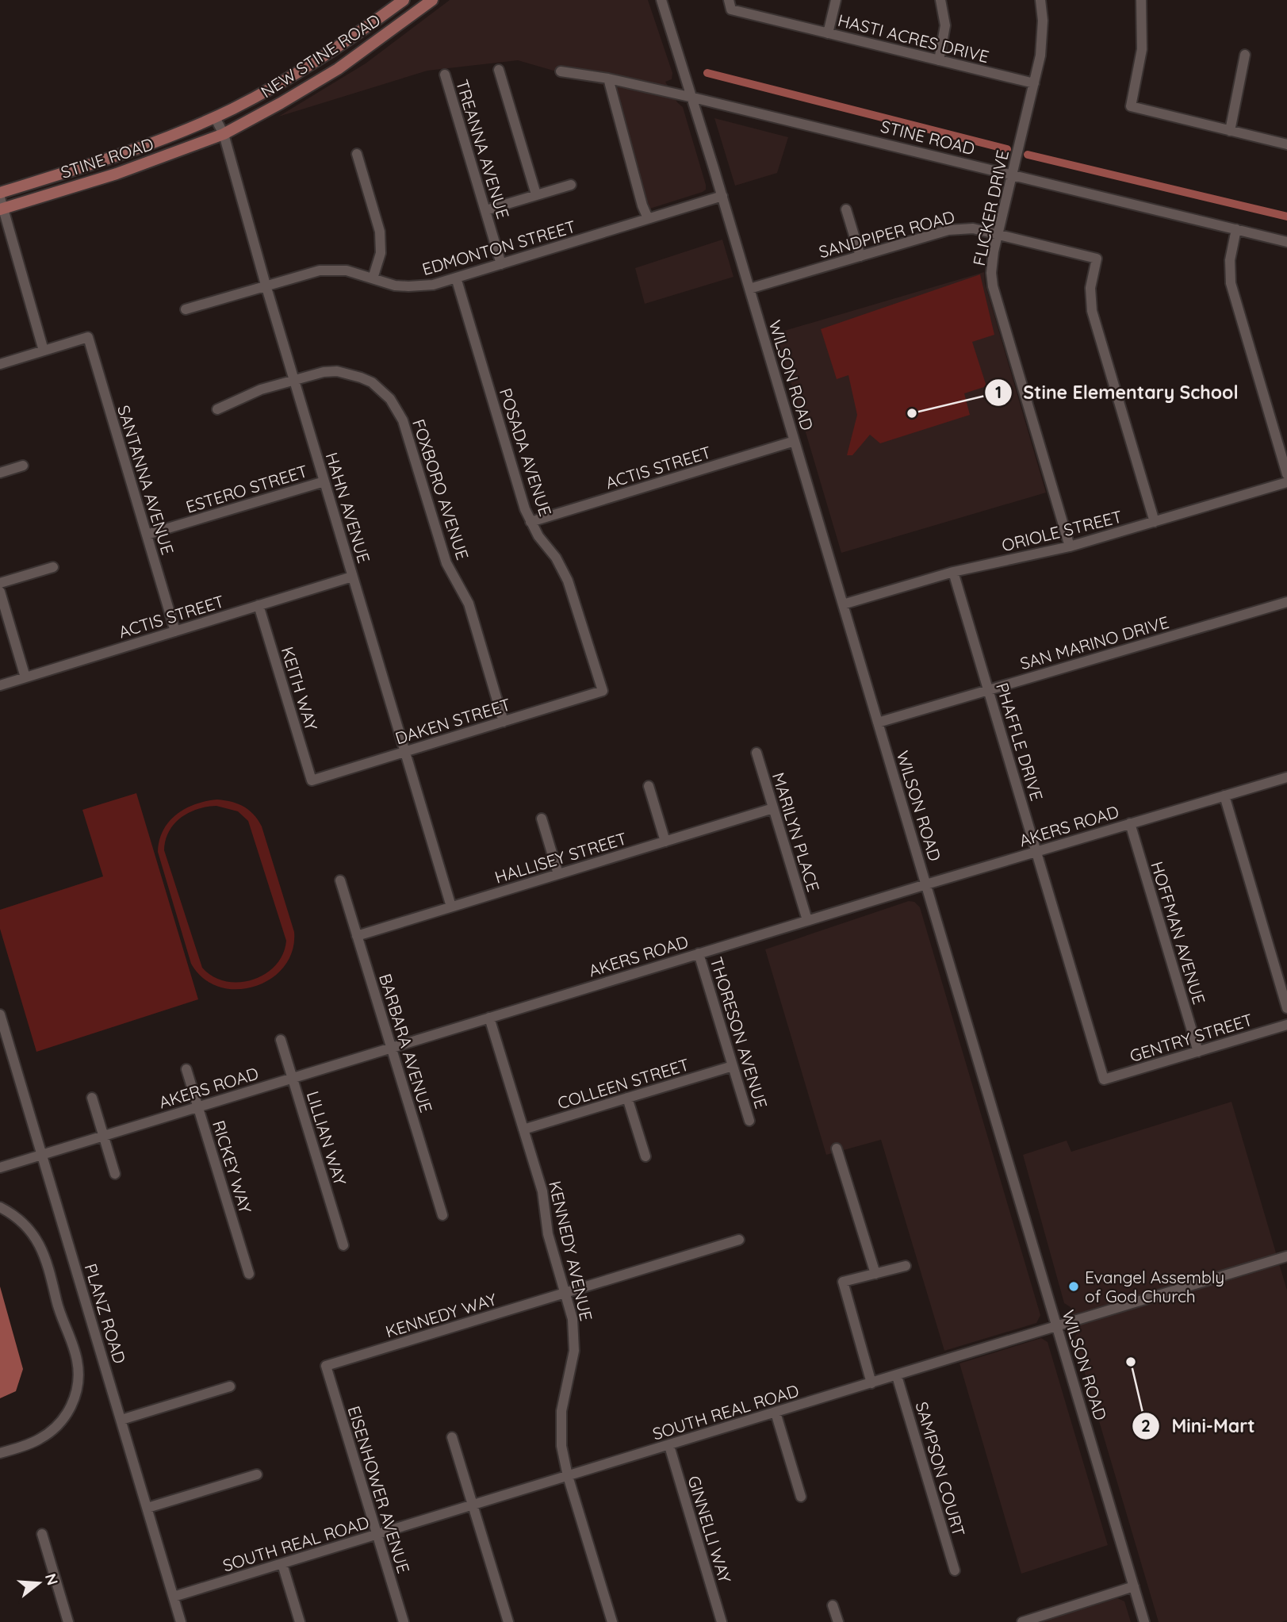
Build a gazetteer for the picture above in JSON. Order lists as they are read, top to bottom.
{
  "streets": {
    "main road": ["NEW STINE ROAD", "STINE ROAD"],
    "street": [
      "HASTI ACRES DRIVE",
      "TREANNA AVENUE",
      "FLICKER DRIVE",
      "SANDPIPER ROAD",
      "EDMONTON STREET",
      "WILSON ROAD",
      "POSADA AVENUE",
      "ACTIS STREET",
      "SANTANNA AVENUE",
      "ESTERO STREET",
      "FOXBORO AVENUE",
      "HAHN AVENUE",
      "ORIOLE STREET",
      "SAN MARINO DRIVE",
      "KEITH WAY",
      "DAKEN STREET",
      "PHAFFLE DRIVE",
      "AKERS ROAD",
      "MARILYN PLACE",
      "HALLISEY STREET",
      "HOFFMAN AVENUE",
      "THORESON AVENUE",
      "GENTRY STREET",
      "BARBARA AVENUE",
      "COLLEEN STREET",
      "LILLIAN WAY",
      "RICKEY WAY",
      "KENNEDY AVENUE",
      "PLANZ ROAD",
      "KENNEDY WAY",
      "SOUTH REAL ROAD",
      "SAMPSON COURT",
      "EISENHOWER AVENUE",
      "GINNELLI WAY"
    ]
  },
  "crossings": [
    ["HASTI ACRES DRIVE", "FLICKER DRIVE"],
    ["NEW STINE ROAD", "STINE ROAD"],
    ["NEW STINE ROAD", "HAHN AVENUE"],
    ["STINE ROAD", "FLICKER DRIVE"],
    ["STINE ROAD", "WILSON ROAD"],
    ["STINE ROAD", "HAHN AVENUE"],
    ["TREANNA AVENUE", "EDMONTON STREET"],
    ["FLICKER DRIVE", "SANDPIPER ROAD"],
    ["FLICKER DRIVE", "ORIOLE STREET"],
    ["SANDPIPER ROAD", "WILSON ROAD"],
    ["SANDPIPER ROAD", "ORIOLE STREET"],
    ["EDMONTON STREET", "WILSON ROAD"],
    ["EDMONTON STREET", "POSADA AVENUE"],
    ["EDMONTON STREET", "HAHN AVENUE"],
    ["WILSON ROAD", "ACTIS STREET"],
    ["WILSON ROAD", "ORIOLE STREET"],
    ["WILSON ROAD", "SAN MARINO DRIVE"],
    ["WILSON ROAD", "AKERS ROAD"],
    ["WILSON ROAD", "SOUTH REAL ROAD"],
    ["POSADA AVENUE", "ACTIS STREET"],
    ["POSADA AVENUE", "DAKEN STREET"],
    ["ACTIS STREET", "SANTANNA AVENUE"],
    ["ACTIS STREET", "HAHN AVENUE"],
    ["ACTIS STREET", "KEITH WAY"],
    ["SANTANNA AVENUE", "ESTERO STREET"],
    ["ESTERO STREET", "HAHN AVENUE"],
    ["FOXBORO AVENUE", "HAHN AVENUE"],
    ["FOXBORO AVENUE", "DAKEN STREET"],
    ["HAHN AVENUE", "DAKEN STREET"],
    ["HAHN AVENUE", "HALLISEY STREET"],
    ["ORIOLE STREET", "PHAFFLE DRIVE"],
    ["SAN MARINO DRIVE", "PHAFFLE DRIVE"],
    ["KEITH WAY", "DAKEN STREET"],
    ["PHAFFLE DRIVE", "AKERS ROAD"],
    ["PHAFFLE DRIVE", "GENTRY STREET"],
    ["AKERS ROAD", "MARILYN PLACE"],
    ["AKERS ROAD", "HOFFMAN AVENUE"],
    ["AKERS ROAD", "THORESON AVENUE"],
    ["AKERS ROAD", "BARBARA AVENUE"],
    ["AKERS ROAD", "LILLIAN WAY"],
    ["AKERS ROAD", "RICKEY WAY"],
    ["AKERS ROAD", "KENNEDY AVENUE"],
    ["AKERS ROAD", "PLANZ ROAD"],
    ["MARILYN PLACE", "HALLISEY STREET"],
    ["HALLISEY STREET", "BARBARA AVENUE"],
    ["HOFFMAN AVENUE", "GENTRY STREET"],
    ["THORESON AVENUE", "COLLEEN STREET"],
    ["COLLEEN STREET", "KENNEDY AVENUE"],
    ["KENNEDY AVENUE", "KENNEDY WAY"],
    ["KENNEDY AVENUE", "SOUTH REAL ROAD"],
    ["PLANZ ROAD", "SOUTH REAL ROAD"],
    ["KENNEDY WAY", "EISENHOWER AVENUE"],
    ["SOUTH REAL ROAD", "SAMPSON COURT"],
    ["SOUTH REAL ROAD", "EISENHOWER AVENUE"],
    ["SOUTH REAL ROAD", "GINNELLI WAY"]
  ],
  "places": ["Stine Elementary School", "Evangel Assembly of God Church", "Mini-Mart"],
  "north": "right"
}
